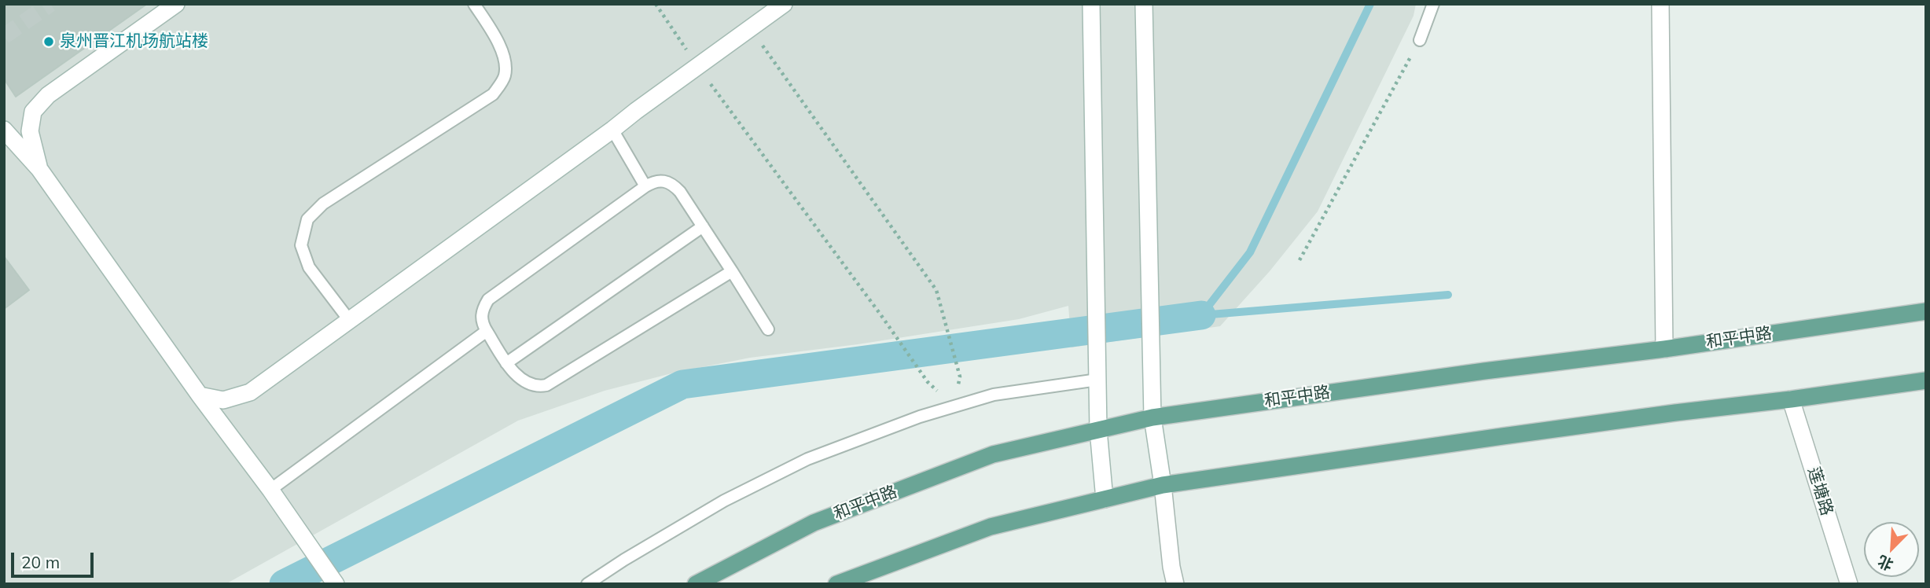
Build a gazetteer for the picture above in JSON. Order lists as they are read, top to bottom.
{
  "streets": {
    "main road": ["和平中路", "莲塘路"]
  },
  "places": ["泉州晋江机场航站楼"],
  "scale_bar": "20 m",
  "north": "bottom left"
}
